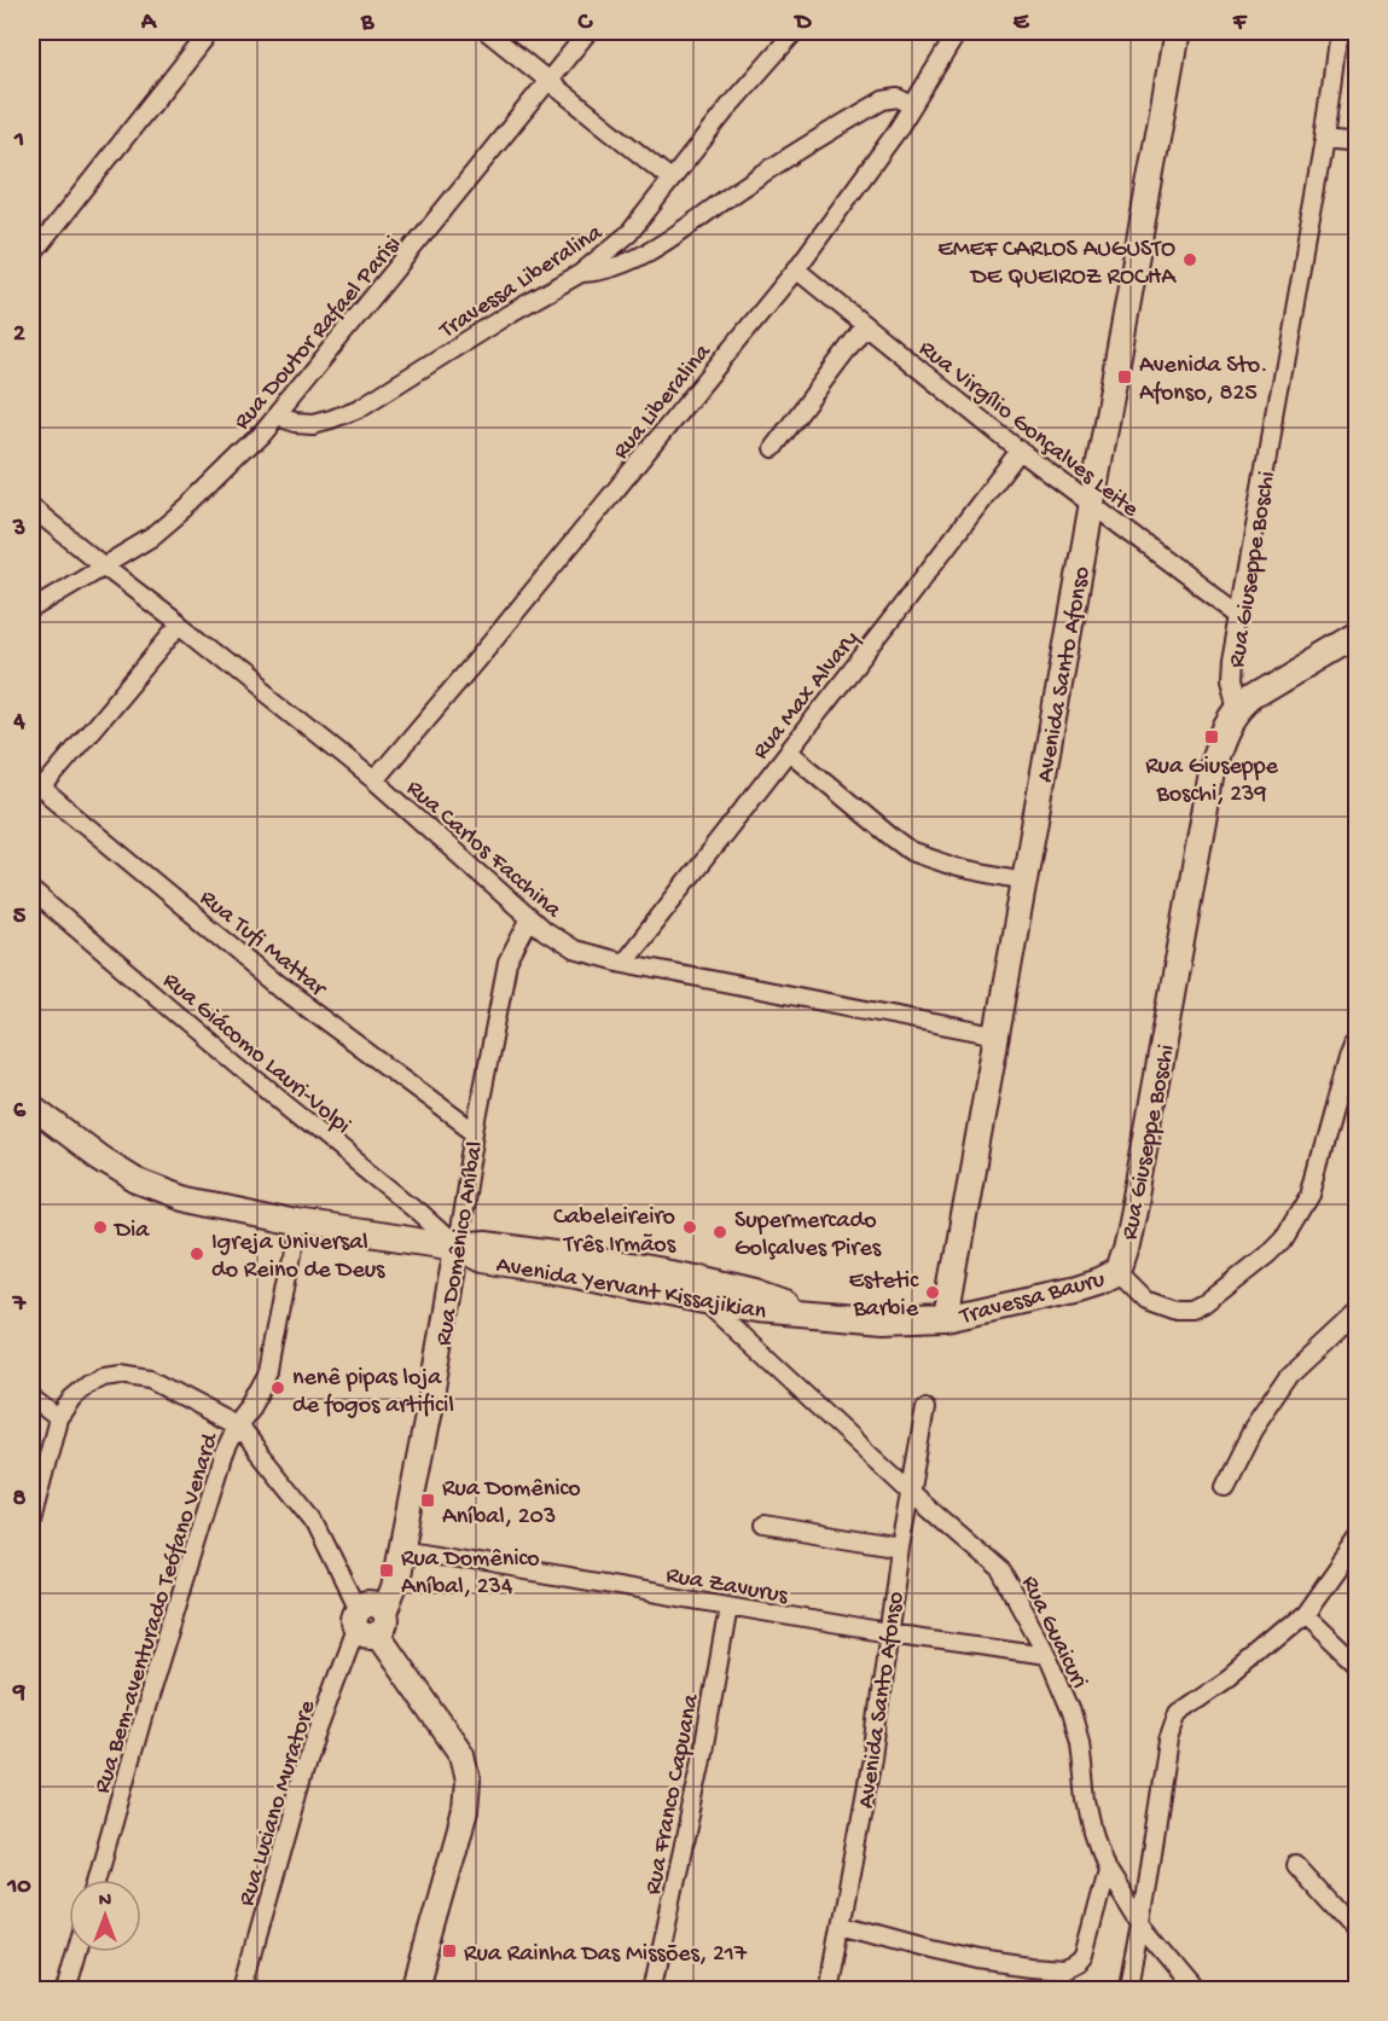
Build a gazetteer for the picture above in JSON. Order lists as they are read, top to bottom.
{
  "streets": {
    "main road": [
      "Rua Giuseppe Boschi",
      "Avenida Santo Afonso",
      "Rua Domênico Aníbal",
      "Avenida Yervant Kissajikian",
      "Travessa Bauru"
    ],
    "street": [
      "Travessa Liberalina",
      "Rua Doutor Rafael Parisi",
      "Rua Liberalina",
      "Rua Virgílio Gonçalves Leite",
      "Rua Max Alvary",
      "Rua Carlos Facchina",
      "Rua Tufi Mattar",
      "Rua Giácomo Lauri-Volpi",
      "Rua Zavurus",
      "Rua Bem-aventurado Teófano Venard",
      "Rua Guaicuri",
      "Rua Franco Capuana",
      "Rua Luciano Muratore"
    ]
  },
  "crossings": [
    ["Travessa Liberalina", "Rua Doutor Rafael Parisi"],
    ["Rua Doutor Rafael Parisi", "Rua Carlos Facchina"],
    ["Rua Liberalina", "Rua Virgílio Gonçalves Leite"],
    ["Rua Liberalina", "Rua Carlos Facchina"],
    ["Rua Virgílio Gonçalves Leite", "Rua Giuseppe Boschi"],
    ["Rua Virgílio Gonçalves Leite", "Avenida Santo Afonso"],
    ["Rua Virgílio Gonçalves Leite", "Rua Max Alvary"],
    ["Rua Giuseppe Boschi", "Travessa Bauru"],
    ["Avenida Santo Afonso", "Rua Carlos Facchina"],
    ["Avenida Santo Afonso", "Avenida Yervant Kissajikian"],
    ["Avenida Santo Afonso", "Travessa Bauru"],
    ["Avenida Santo Afonso", "Rua Zavurus"],
    ["Avenida Santo Afonso", "Rua Guaicuri"],
    ["Rua Max Alvary", "Rua Carlos Facchina"],
    ["Rua Carlos Facchina", "Rua Domênico Aníbal"],
    ["Rua Tufi Mattar", "Rua Domênico Aníbal"],
    ["Rua Giácomo Lauri-Volpi", "Rua Domênico Aníbal"],
    ["Rua Giácomo Lauri-Volpi", "Avenida Yervant Kissajikian"],
    ["Rua Domênico Aníbal", "Avenida Yervant Kissajikian"],
    ["Rua Domênico Aníbal", "Rua Zavurus"],
    ["Rua Domênico Aníbal", "Rua Luciano Muratore"],
    ["Avenida Yervant Kissajikian", "Travessa Bauru"],
    ["Avenida Yervant Kissajikian", "Rua Bem-aventurado Teófano Venard"],
    ["Avenida Yervant Kissajikian", "Rua Guaicuri"],
    ["Rua Zavurus", "Rua Guaicuri"],
    ["Rua Zavurus", "Rua Franco Capuana"]
  ],
  "places": {
    "other": [
      "EMEF CARLOS AUGUSTO DE QUEIROZ ROCHA",
      "Dia",
      "Cabeleireiro Três Irmãos",
      "Supermercado Golçalves Pires",
      "Igreja Universal do Reino de Deus",
      "Estetic Barbie",
      "nenê pipas loja de fogos artificil"
    ],
    "transit": [
      "Avenida Sto. Afonso, 825",
      "Rua Giuseppe Boschi, 239",
      "Rua Domênico Aníbal, 203",
      "Rua Domênico Aníbal, 234",
      "Rua Rainha Das Missões, 217"
    ]
  },
  "north": "top",
  "grid": {
    "columns": [
      "A",
      "B",
      "C",
      "D",
      "E",
      "F"
    ],
    "rows": [
      "1",
      "2",
      "3",
      "4",
      "5",
      "6",
      "7",
      "8",
      "9",
      "10"
    ]
  }
}
